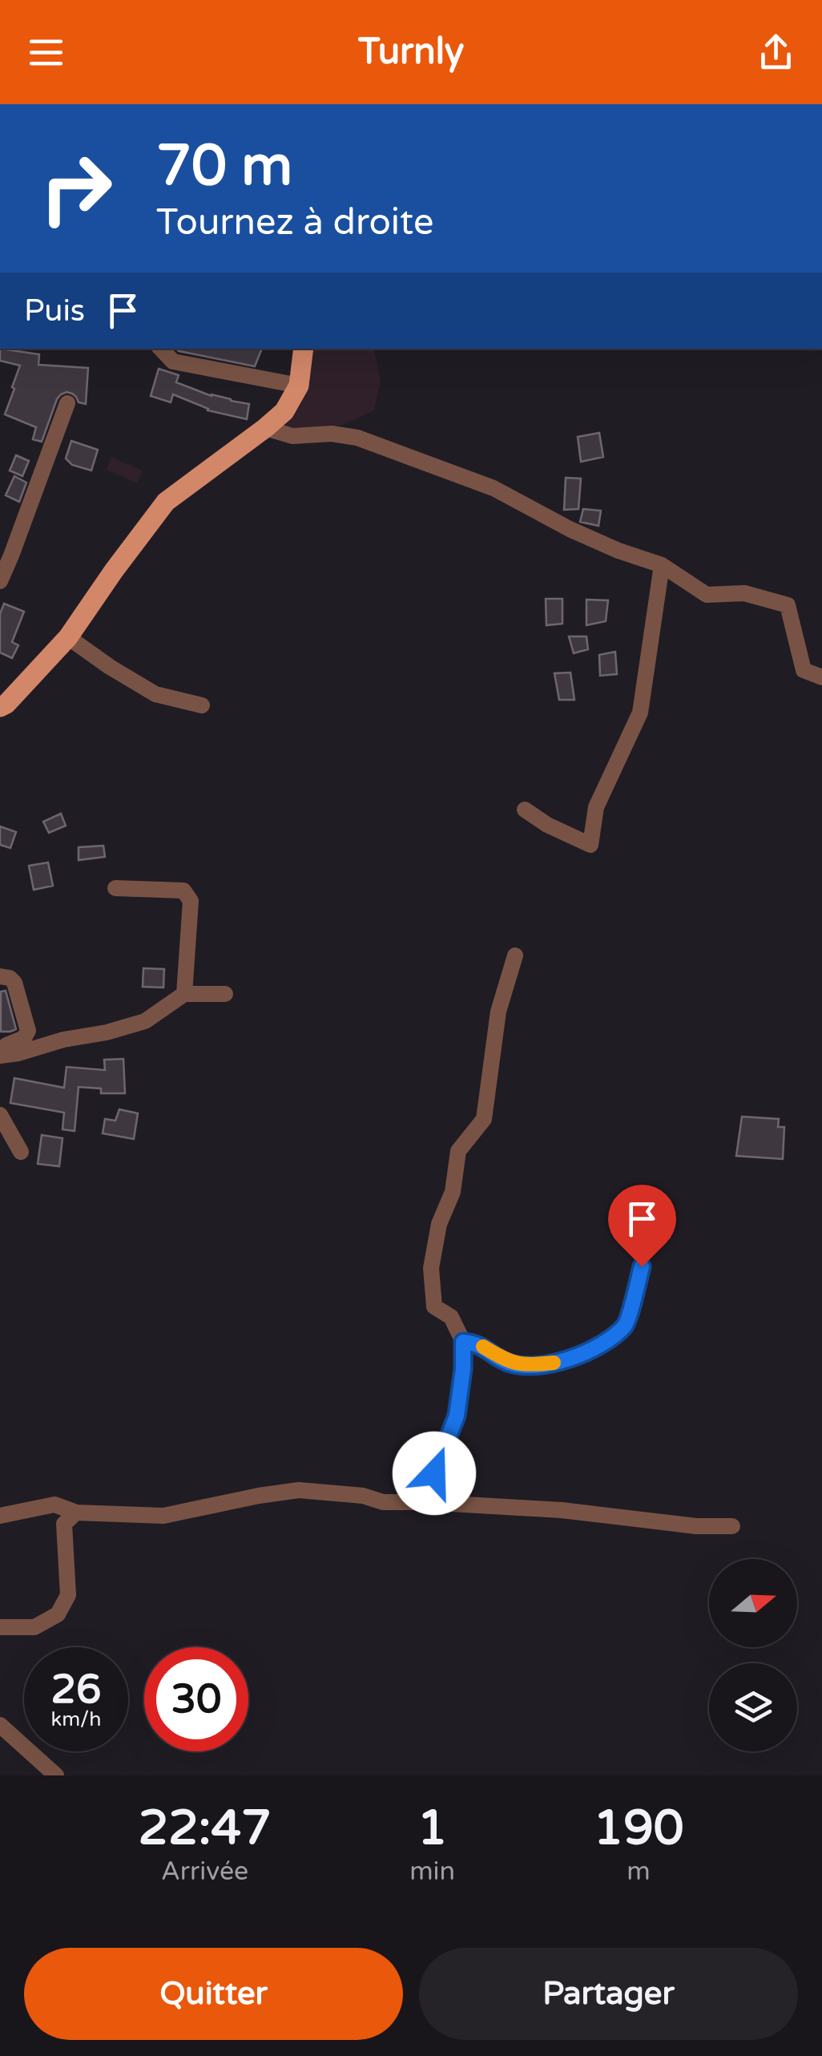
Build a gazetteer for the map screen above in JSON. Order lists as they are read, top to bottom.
{
  "north": "right",
  "page": {
    "header": "Turnly",
    "turn": ["70 m", "Tournez à droite"],
    "then": "Puis",
    "speed": "26 km/h",
    "limit": "30",
    "eta": [
      "22:47",
      "Arrivée",
      "1",
      "min",
      "190",
      "m"
    ],
    "buttons": ["Quitter", "Partager"]
  }
}
